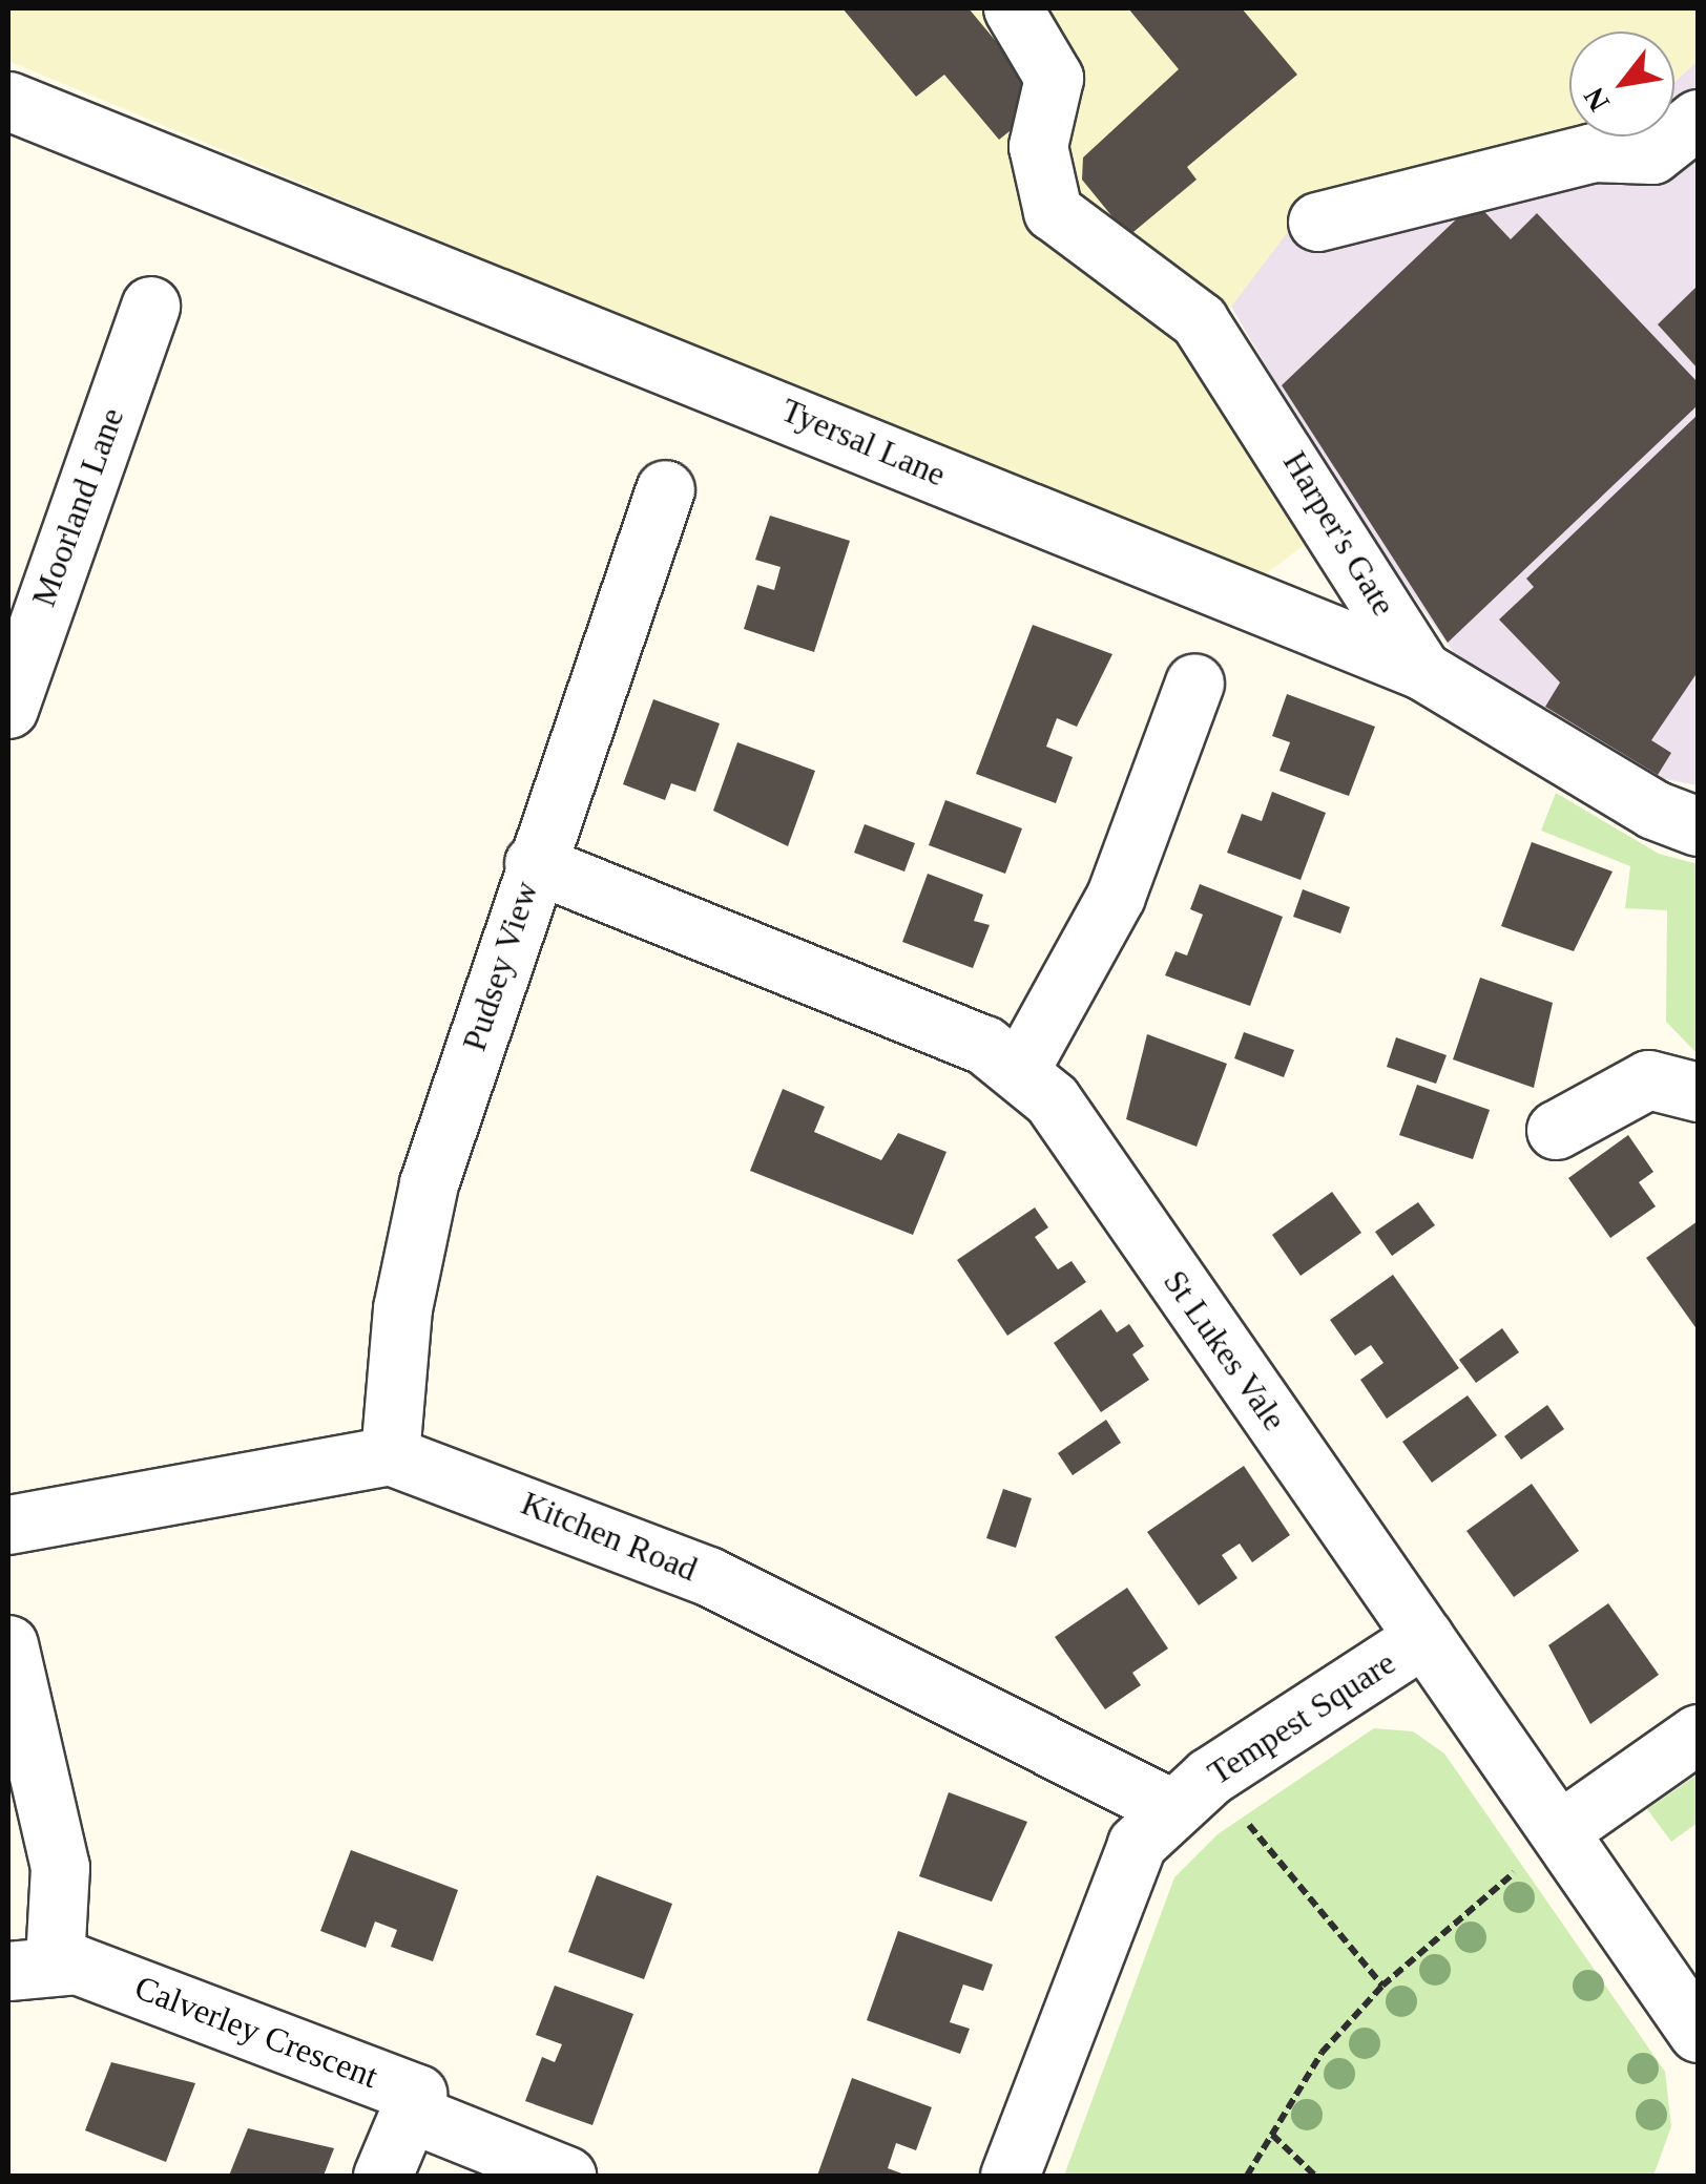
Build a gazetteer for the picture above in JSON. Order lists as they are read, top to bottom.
{
  "streets": {
    "street": [
      "Tyersal Lane",
      "Moorland Lane",
      "Harper's Gate",
      "Pudsey View",
      "St Lukes Vale",
      "Kitchen Road",
      "Tempest Square",
      "Calverley Crescent"
    ]
  },
  "crossings": [
    ["Tyersal Lane", "Harper's Gate"],
    ["Pudsey View", "St Lukes Vale"],
    ["Pudsey View", "Kitchen Road"],
    ["St Lukes Vale", "Tempest Square"],
    ["Kitchen Road", "Tempest Square"]
  ],
  "north": "bottom left"
}
